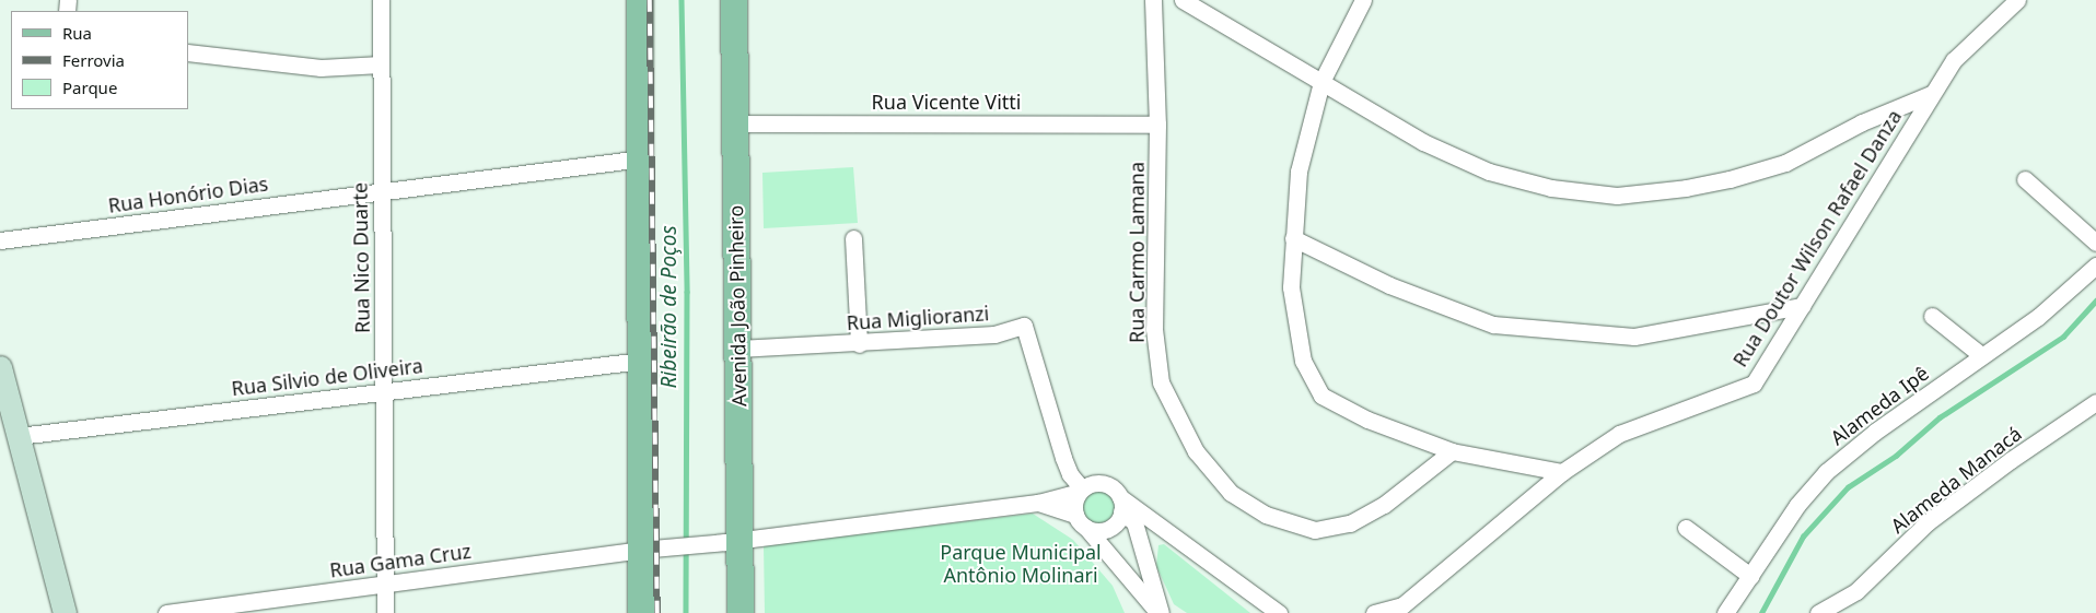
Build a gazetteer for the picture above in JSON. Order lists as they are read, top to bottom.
{
  "streets": {
    "main road": ["Avenida João Pinheiro"],
    "street": [
      "Rua Vicente Vitti",
      "Rua Honório Dias",
      "Rua Doutor Wilson Rafael Danza",
      "Rua Carmo Lamana",
      "Rua Nico Duarte",
      "Rua Miglioranzi",
      "Rua Silvio de Oliveira",
      "Alameda Ipê",
      "Alameda Manacá",
      "Rua Gama Cruz"
    ]
  },
  "crossings": [
    ["Rua Vicente Vitti", "Rua Carmo Lamana"],
    ["Rua Vicente Vitti", "Avenida João Pinheiro"],
    ["Rua Honório Dias", "Rua Nico Duarte"],
    ["Rua Nico Duarte", "Rua Silvio de Oliveira"],
    ["Rua Nico Duarte", "Rua Gama Cruz"],
    ["Avenida João Pinheiro", "Rua Miglioranzi"],
    ["Avenida João Pinheiro", "Rua Gama Cruz"],
    ["Rua Miglioranzi", "Rua Gama Cruz"]
  ],
  "water": ["Ribeirão de Poços"],
  "parks": ["Parque Municipal Antônio Molinari"],
  "legend": ["Rua", "Ferrovia", "Parque"]
}
